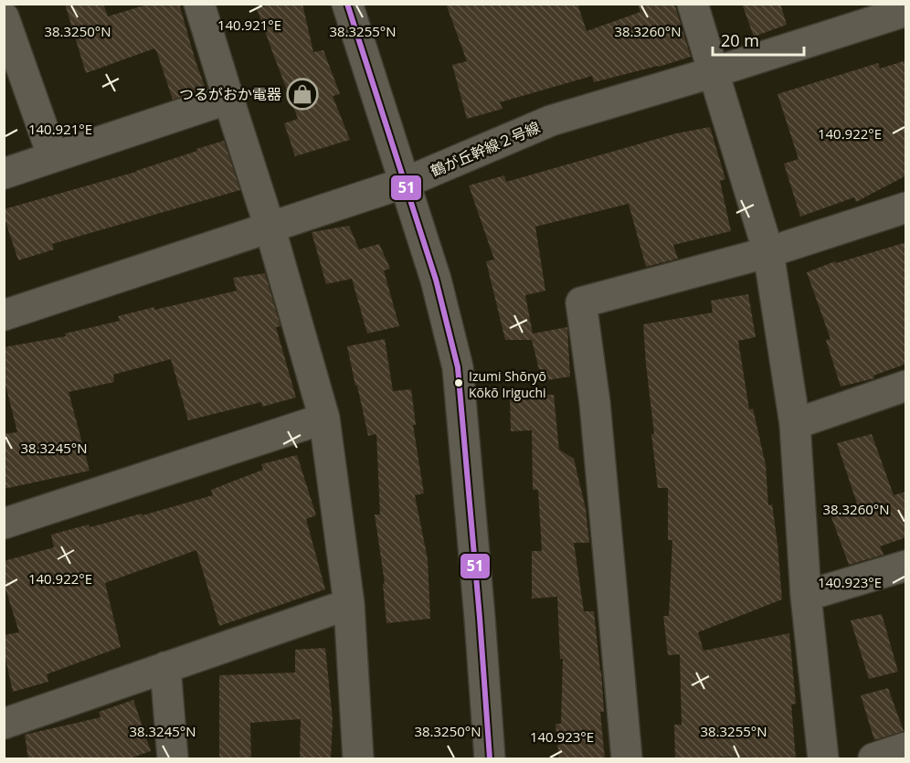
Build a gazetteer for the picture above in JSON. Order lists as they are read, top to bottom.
{
  "streets": {
    "street": ["鶴が丘幹線２号線"]
  },
  "places": {
    "shop": ["つるがおか電器"],
    "other": ["Izumi Shōryō Kōkō Iriguchi"]
  },
  "lines": ["transit line 51"],
  "scale_bar": "20 m",
  "coordinates": [
    "140.921°E",
    "38.3250°N",
    "38.3255°N",
    "38.3260°N",
    "140.922°E",
    "38.3245°N",
    "140.923°E"
  ]
}
